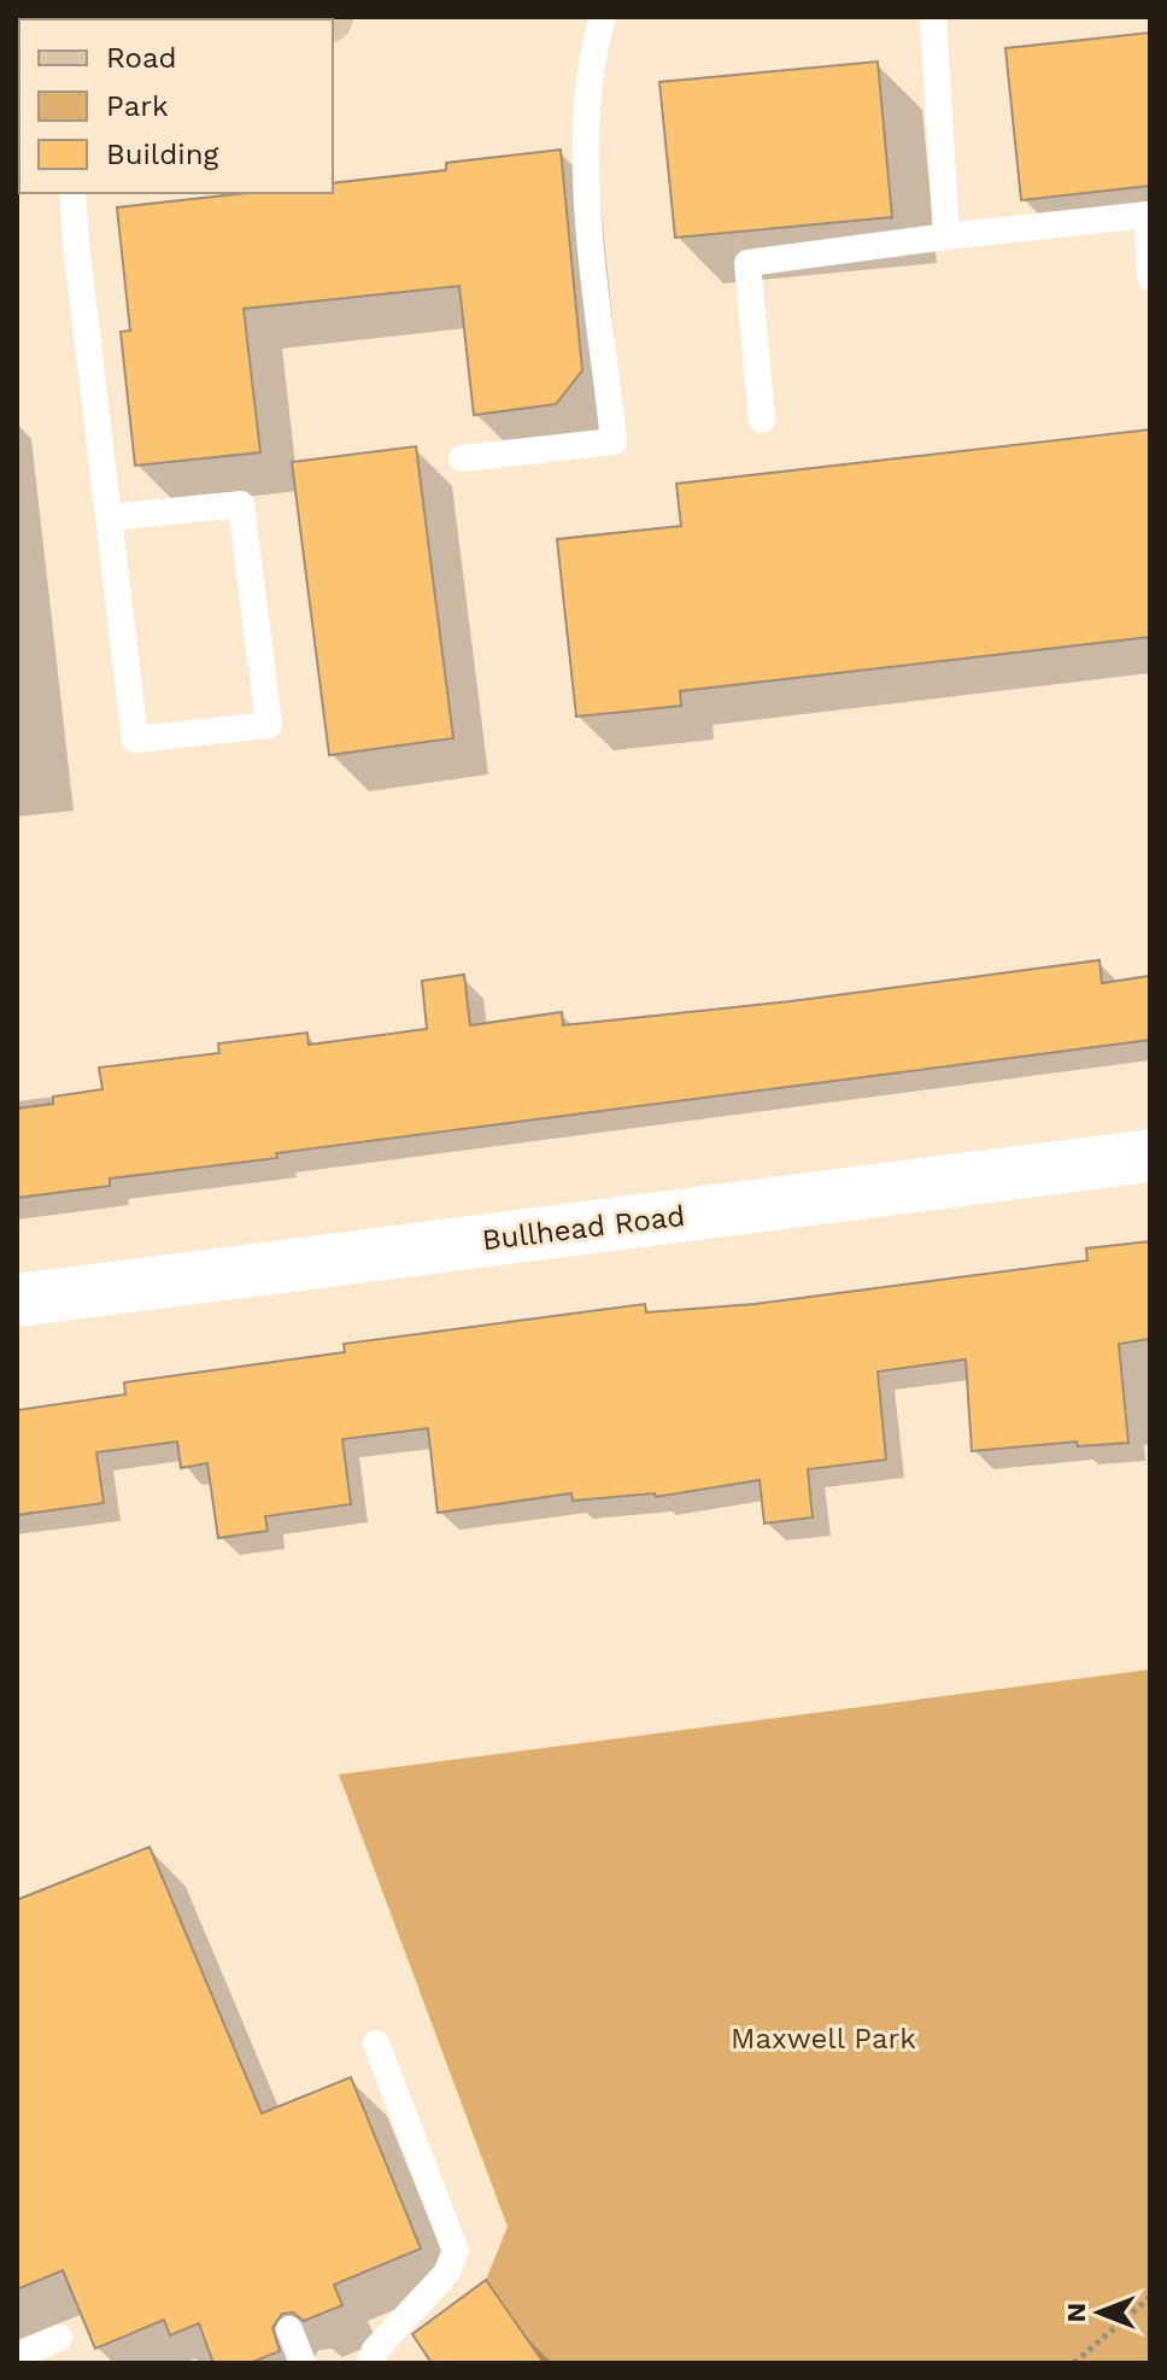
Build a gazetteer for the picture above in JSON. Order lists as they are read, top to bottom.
{
  "streets": {
    "street": ["Bullhead Road"]
  },
  "parks": ["Maxwell Park"],
  "legend": ["Road", "Park", "Building"],
  "north": "left"
}
